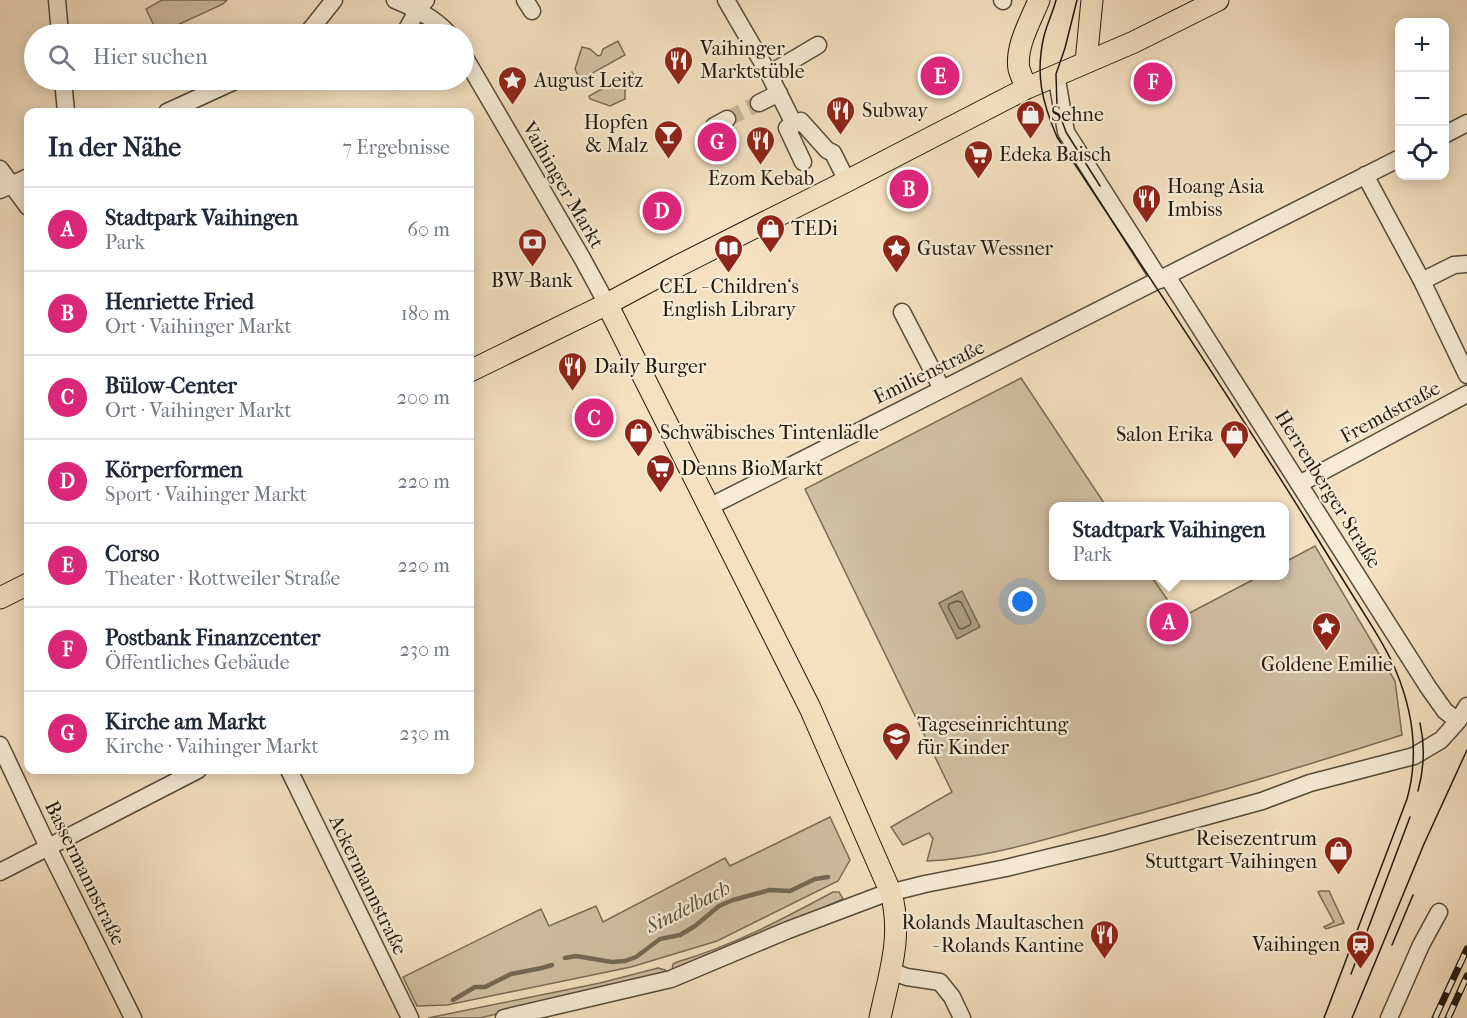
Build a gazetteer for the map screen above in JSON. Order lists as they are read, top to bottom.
{
  "streets": {
    "street": [
      "Vaihinger Markt",
      "Emilienstraße",
      "Fremdstraße",
      "Herrenberger Straße",
      "Bassermannstraße",
      "Ackermannstraße"
    ]
  },
  "crossings": [
    ["Emilienstraße", "Herrenberger Straße"],
    ["Fremdstraße", "Herrenberger Straße"]
  ],
  "water": ["Sindelbach"],
  "places": {
    "restaurant": [
      "Vaihinger Marktstüble",
      "Subway",
      "Ezom Kebab",
      "Hoang Asia Imbiss",
      "Daily Burger",
      "Rolands Maultaschen - Rolands Kantine"
    ],
    "place": ["August Leitz", "Gustav Wessner", "Goldene Emilie"],
    "shop": [
      "Sehne",
      "TEDi",
      "Schwäbisches Tintenlädle",
      "Salon Erika",
      "Reisezentrum Stuttgart-Vaihingen"
    ],
    "bar": ["Hopfen & Malz"],
    "supermarket": ["Edeka Baisch", "Denns BioMarkt"],
    "bank": ["BW-Bank"],
    "library": ["CEL - Children‘s English Library"],
    "school or university": ["Tageseinrichtung für Kinder"],
    "station": ["Vaihingen"]
  },
  "page": {
    "map_buttons": ["+", "−"],
    "search": "Hier suchen",
    "pins": [
      "E",
      "F",
      "G",
      "B",
      "D",
      "C",
      "A"
    ],
    "heading": ["In der Nähe", "7 Ergebnisse"],
    "list": [
      {
        "mark": "A",
        "name": "Stadtpark Vaihingen",
        "note": "Park",
        "value": "60 m"
      },
      {
        "mark": "B",
        "name": "Henriette Fried",
        "note": "Ort · Vaihinger Markt",
        "value": "180 m"
      },
      {
        "mark": "C",
        "name": "Bülow-Center",
        "note": "Ort · Vaihinger Markt",
        "value": "200 m"
      },
      {
        "mark": "D",
        "name": "Körperformen",
        "note": "Sport · Vaihinger Markt",
        "value": "220 m"
      },
      {
        "mark": "E",
        "name": "Corso",
        "note": "Theater · Rottweiler Straße",
        "value": "220 m"
      },
      {
        "mark": "F",
        "name": "Postbank Finanzcenter",
        "note": "Öffentliches Gebäude",
        "value": "230 m"
      },
      {
        "mark": "G",
        "name": "Kirche am Markt",
        "note": "Kirche · Vaihinger Markt",
        "value": "230 m"
      }
    ],
    "popup": ["Stadtpark Vaihingen", "Park"]
  }
}
